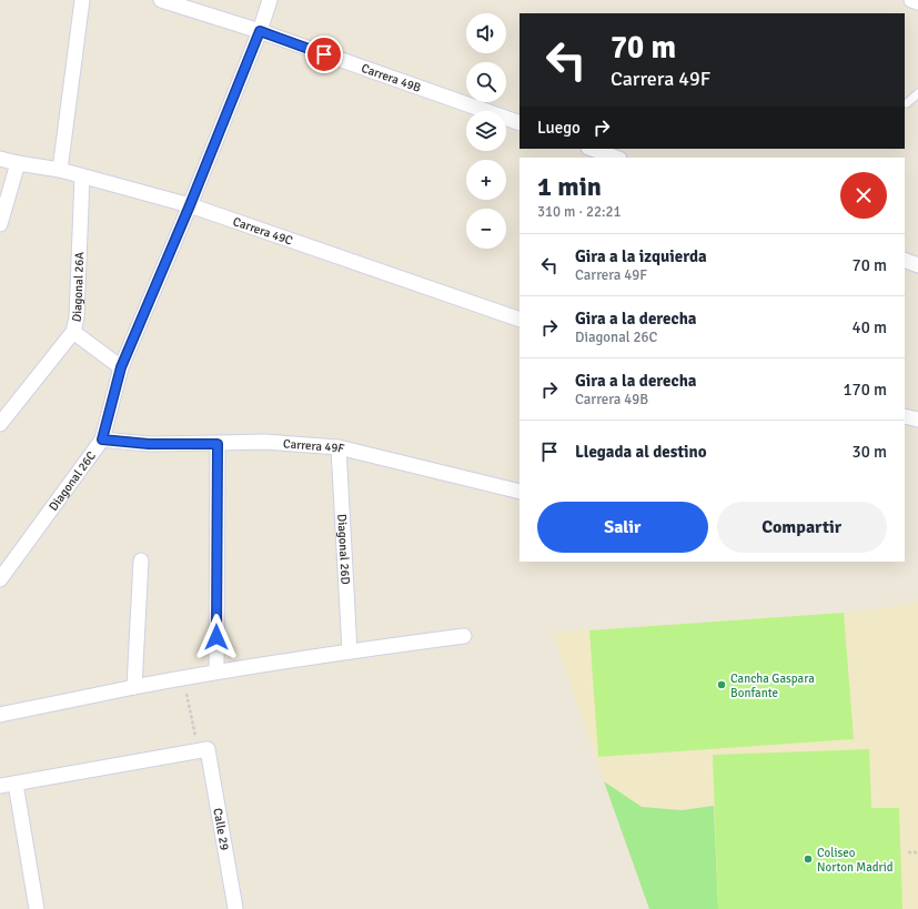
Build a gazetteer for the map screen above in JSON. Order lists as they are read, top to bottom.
{
  "streets": {
    "street": [
      "Carrera 49B",
      "Carrera 49C",
      "Diagonal 26A",
      "Carrera 49F",
      "Diagonal 26C",
      "Diagonal 26D",
      "Calle 29"
    ]
  },
  "crossings": [
    ["Carrera 49B", "Diagonal 26C"],
    ["Carrera 49C", "Diagonal 26A"],
    ["Carrera 49C", "Diagonal 26C"],
    ["Carrera 49F", "Diagonal 26C"],
    ["Carrera 49F", "Diagonal 26D"]
  ],
  "places": ["Cancha Gaspara Bonfante", "Coliseo Norton Madrid"],
  "page": {
    "map_buttons": ["+", "−"],
    "turn": ["70 m", "Carrera 49F"],
    "then": "Luego",
    "heading": ["1 min", "310 m · 22:21"],
    "list": [
      {
        "name": "Gira a la izquierda",
        "note": "Carrera 49F",
        "value": "70 m"
      },
      {
        "name": "Gira a la derecha",
        "note": "Diagonal 26C",
        "value": "40 m"
      },
      {
        "name": "Gira a la derecha",
        "note": "Carrera 49B",
        "value": "170 m"
      },
      {
        "name": "Llegada al destino",
        "value": "30 m"
      }
    ],
    "buttons": ["Salir", "Compartir"]
  }
}
